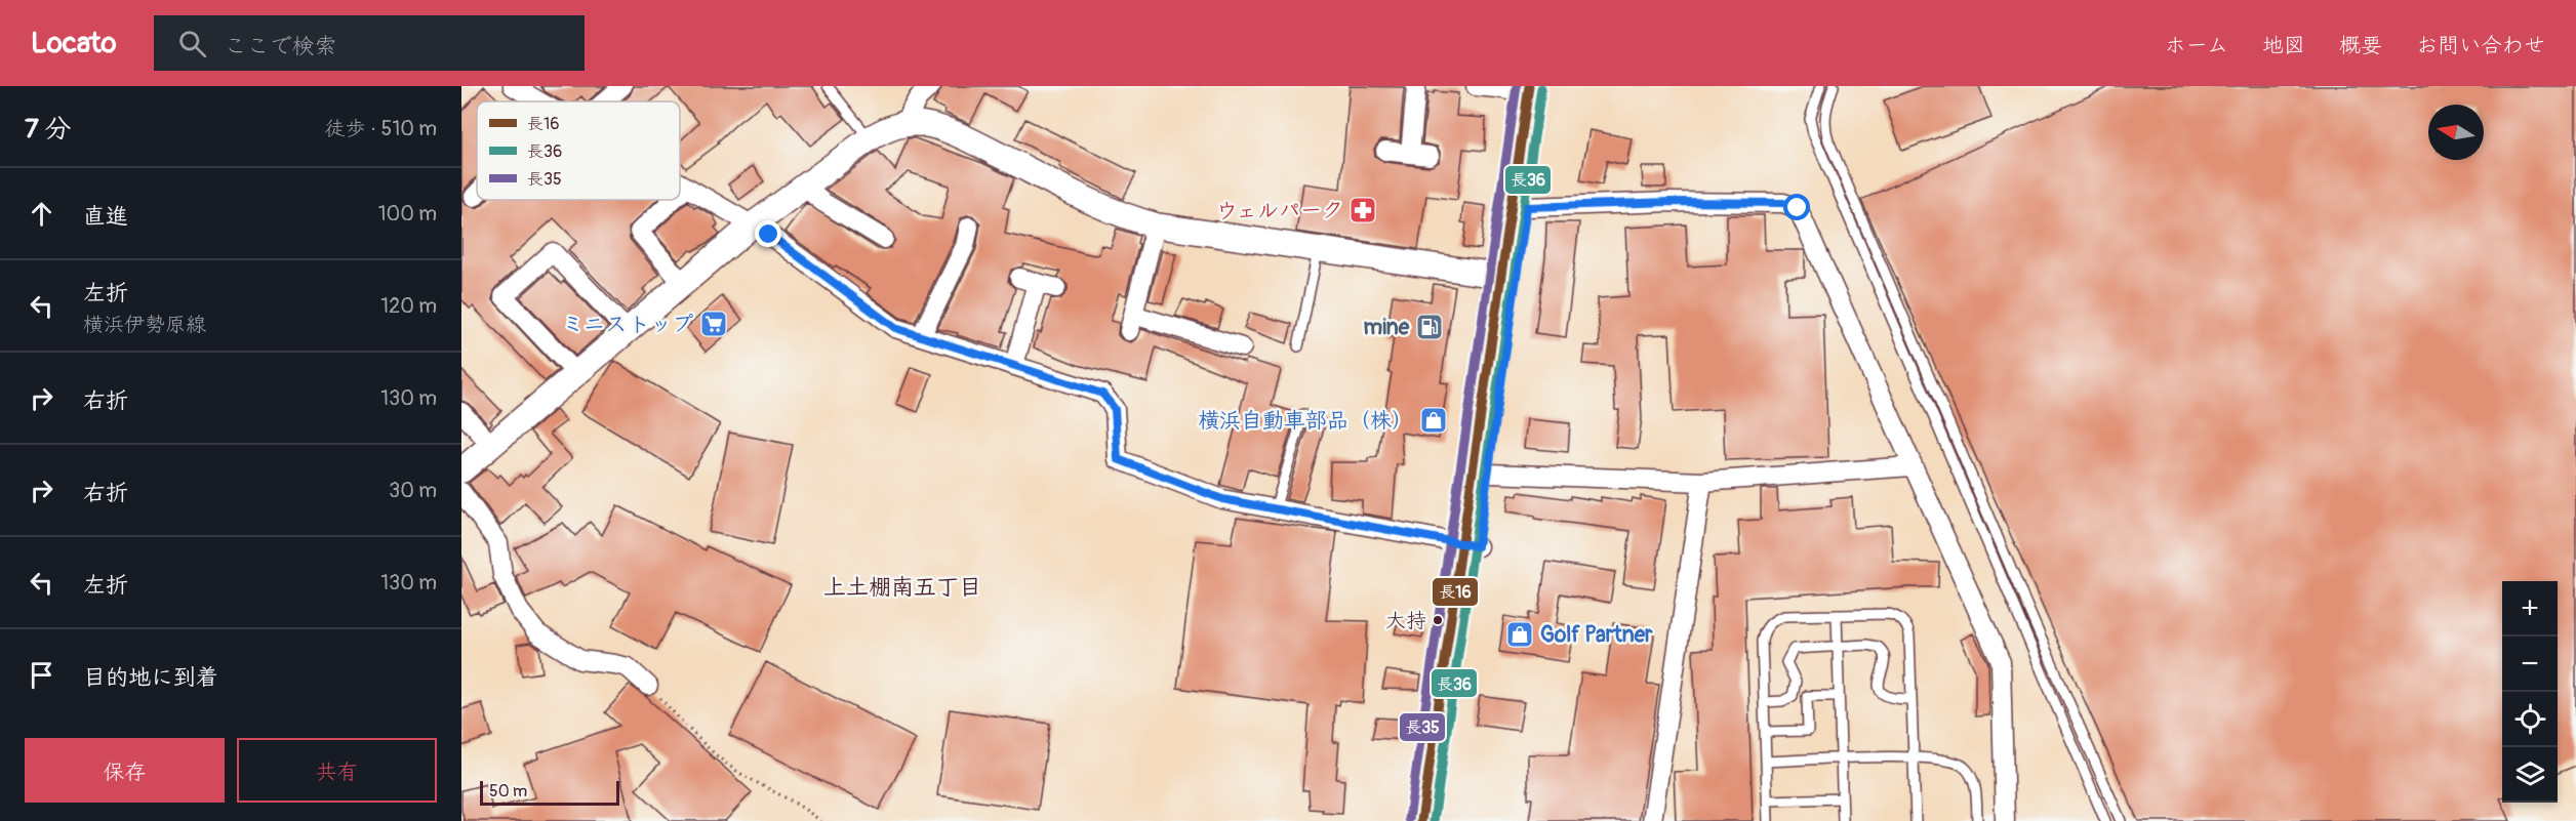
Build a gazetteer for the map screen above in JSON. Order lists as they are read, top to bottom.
{
  "districts": ["上土棚南五丁目"],
  "places": {
    "pharmacy": ["ウェルパーク"],
    "supermarket": ["ミニストップ"],
    "fuel station": ["mine"],
    "shop": ["横浜自動車部品（株）", "Golf Partner"],
    "other": ["大持"]
  },
  "lines": ["transit line 長16", "transit line 長35", "transit line 長36"],
  "legend": ["長16", "長36", "長35"],
  "scale_bar": "50 m",
  "north": "left",
  "page": {
    "header": "Locato",
    "search": "ここで検索",
    "nav": [
      "ホーム",
      "地図",
      "概要",
      "お問い合わせ"
    ],
    "heading": ["7 分", "徒歩 · 510 m"],
    "list": [
      ["直進", "100 m"],
      ["左折", "横浜伊勢原線", "120 m"],
      ["右折", "130 m"],
      ["右折", "30 m"],
      ["左折", "130 m"],
      "目的地に到着"
    ],
    "map_buttons": ["+", "−"],
    "buttons": ["保存", "共有"],
    "scale": "50 m"
  }
}
